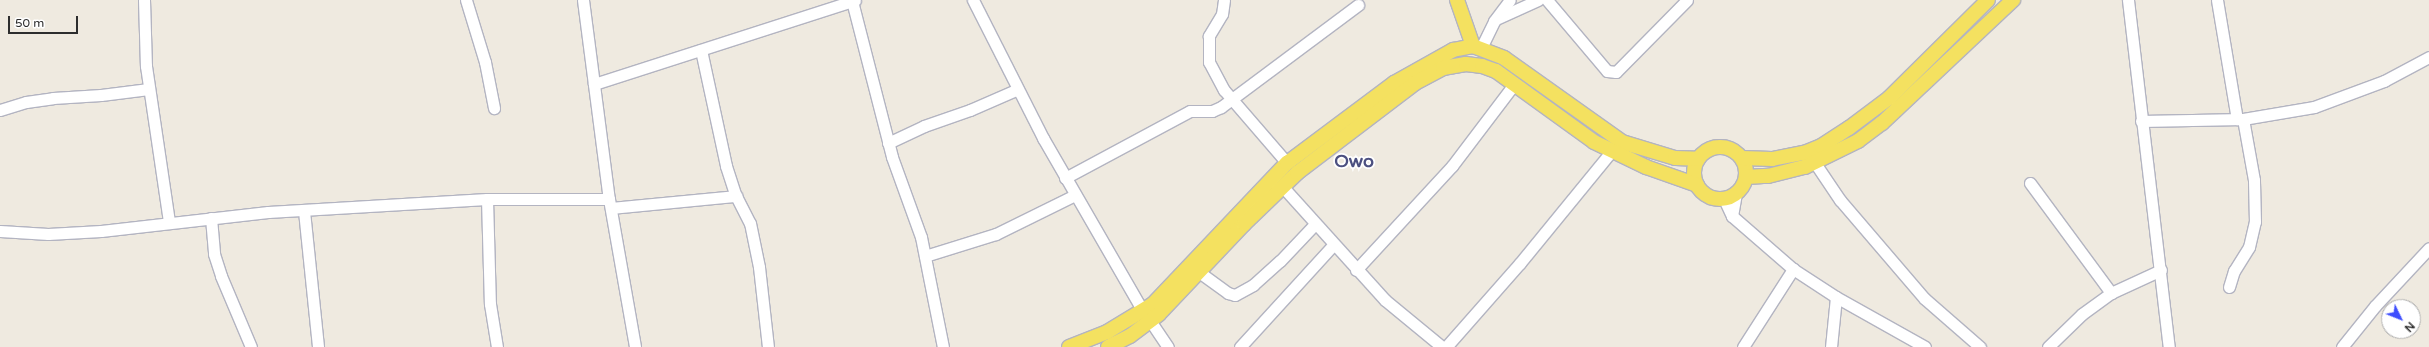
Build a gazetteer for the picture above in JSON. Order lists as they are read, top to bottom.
{
  "districts": ["Owo"],
  "scale_bar": "50 m",
  "north": "bottom right"
}
